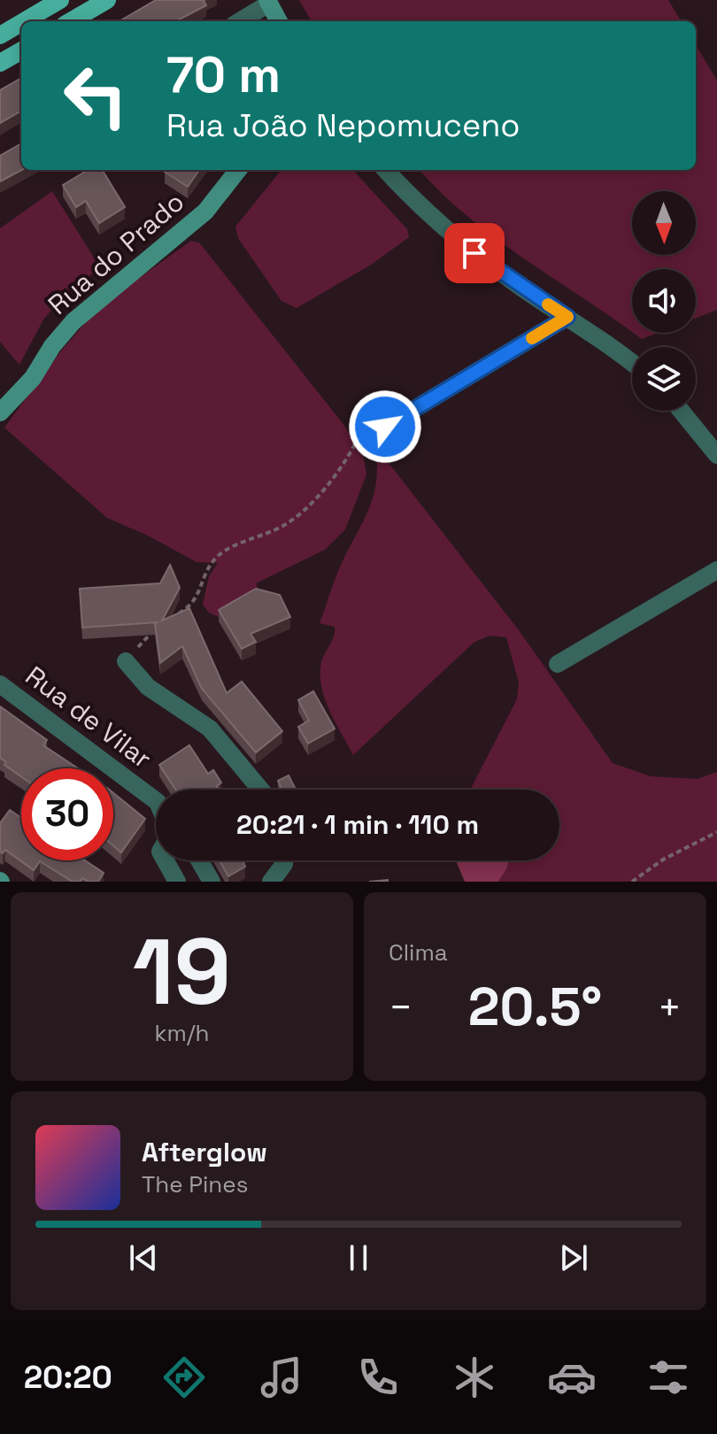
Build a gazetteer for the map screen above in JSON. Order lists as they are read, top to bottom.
{
  "streets": {
    "street": ["Rua do Prado", "Rua de Vilar"]
  },
  "north": "bottom",
  "page": {
    "turn": ["70 m", "Rua João Nepomuceno"],
    "limit": "30",
    "trip": "20:21 · 1 min · 110 m",
    "tile": [
      ["19", "km/h"],
      "Clima"
    ],
    "heat": ["−", "20.5°", "+"],
    "song": ["Afterglow", "The Pines"],
    "tabs": "20:20"
  }
}
